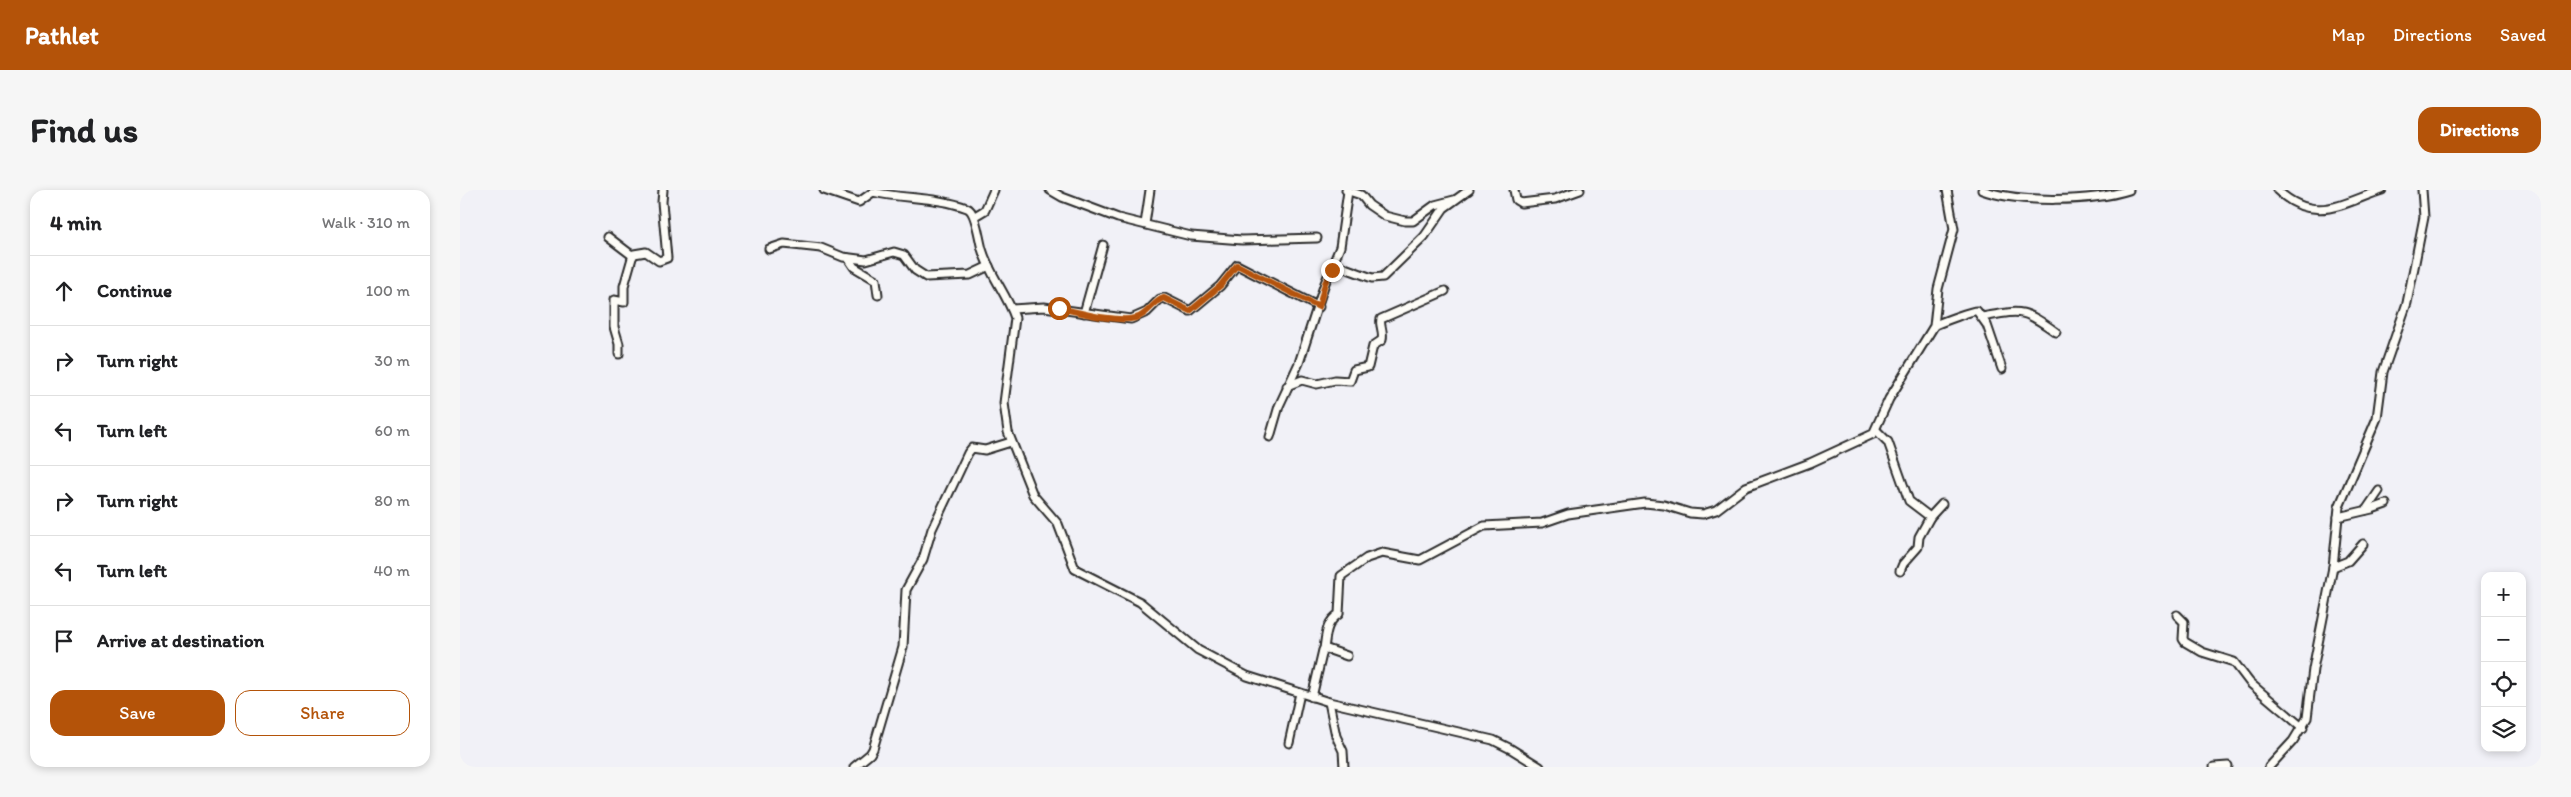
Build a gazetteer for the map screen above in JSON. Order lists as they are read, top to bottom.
{
  "page": {
    "header": "Pathlet",
    "nav": ["Map", "Directions", "Saved"],
    "buttons": [
      "Directions",
      ["Save", "Share"]
    ],
    "title": "Find us",
    "heading": ["4 min", "Walk · 310 m"],
    "list": [
      ["Continue", "100 m"],
      ["Turn right", "30 m"],
      ["Turn left", "60 m"],
      ["Turn right", "80 m"],
      ["Turn left", "40 m"],
      "Arrive at destination"
    ],
    "map_buttons": ["+", "−"]
  }
}
